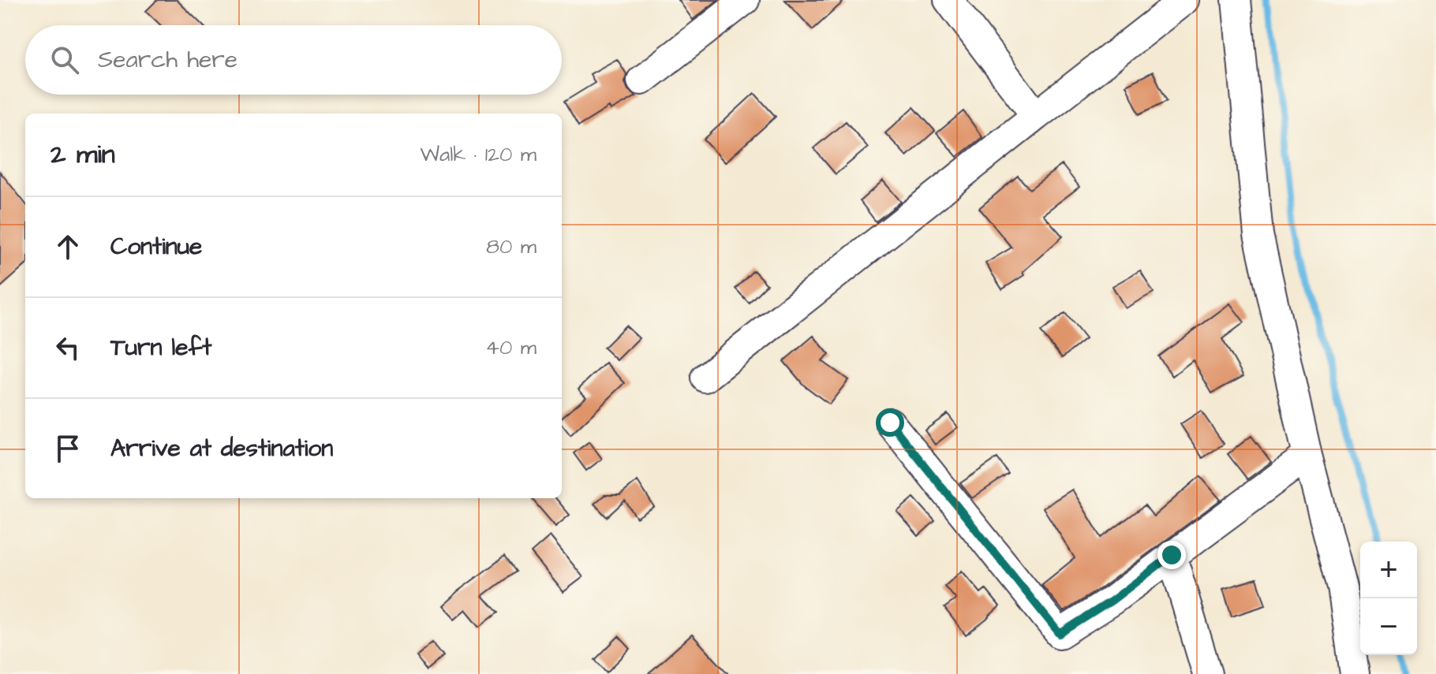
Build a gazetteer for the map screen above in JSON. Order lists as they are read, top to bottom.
{
  "page": {
    "search": "Search here",
    "heading": ["2 min", "Walk · 120 m"],
    "list": [
      ["Continue", "80 m"],
      ["Turn left", "40 m"],
      "Arrive at destination"
    ],
    "map_buttons": ["+", "−"]
  }
}
